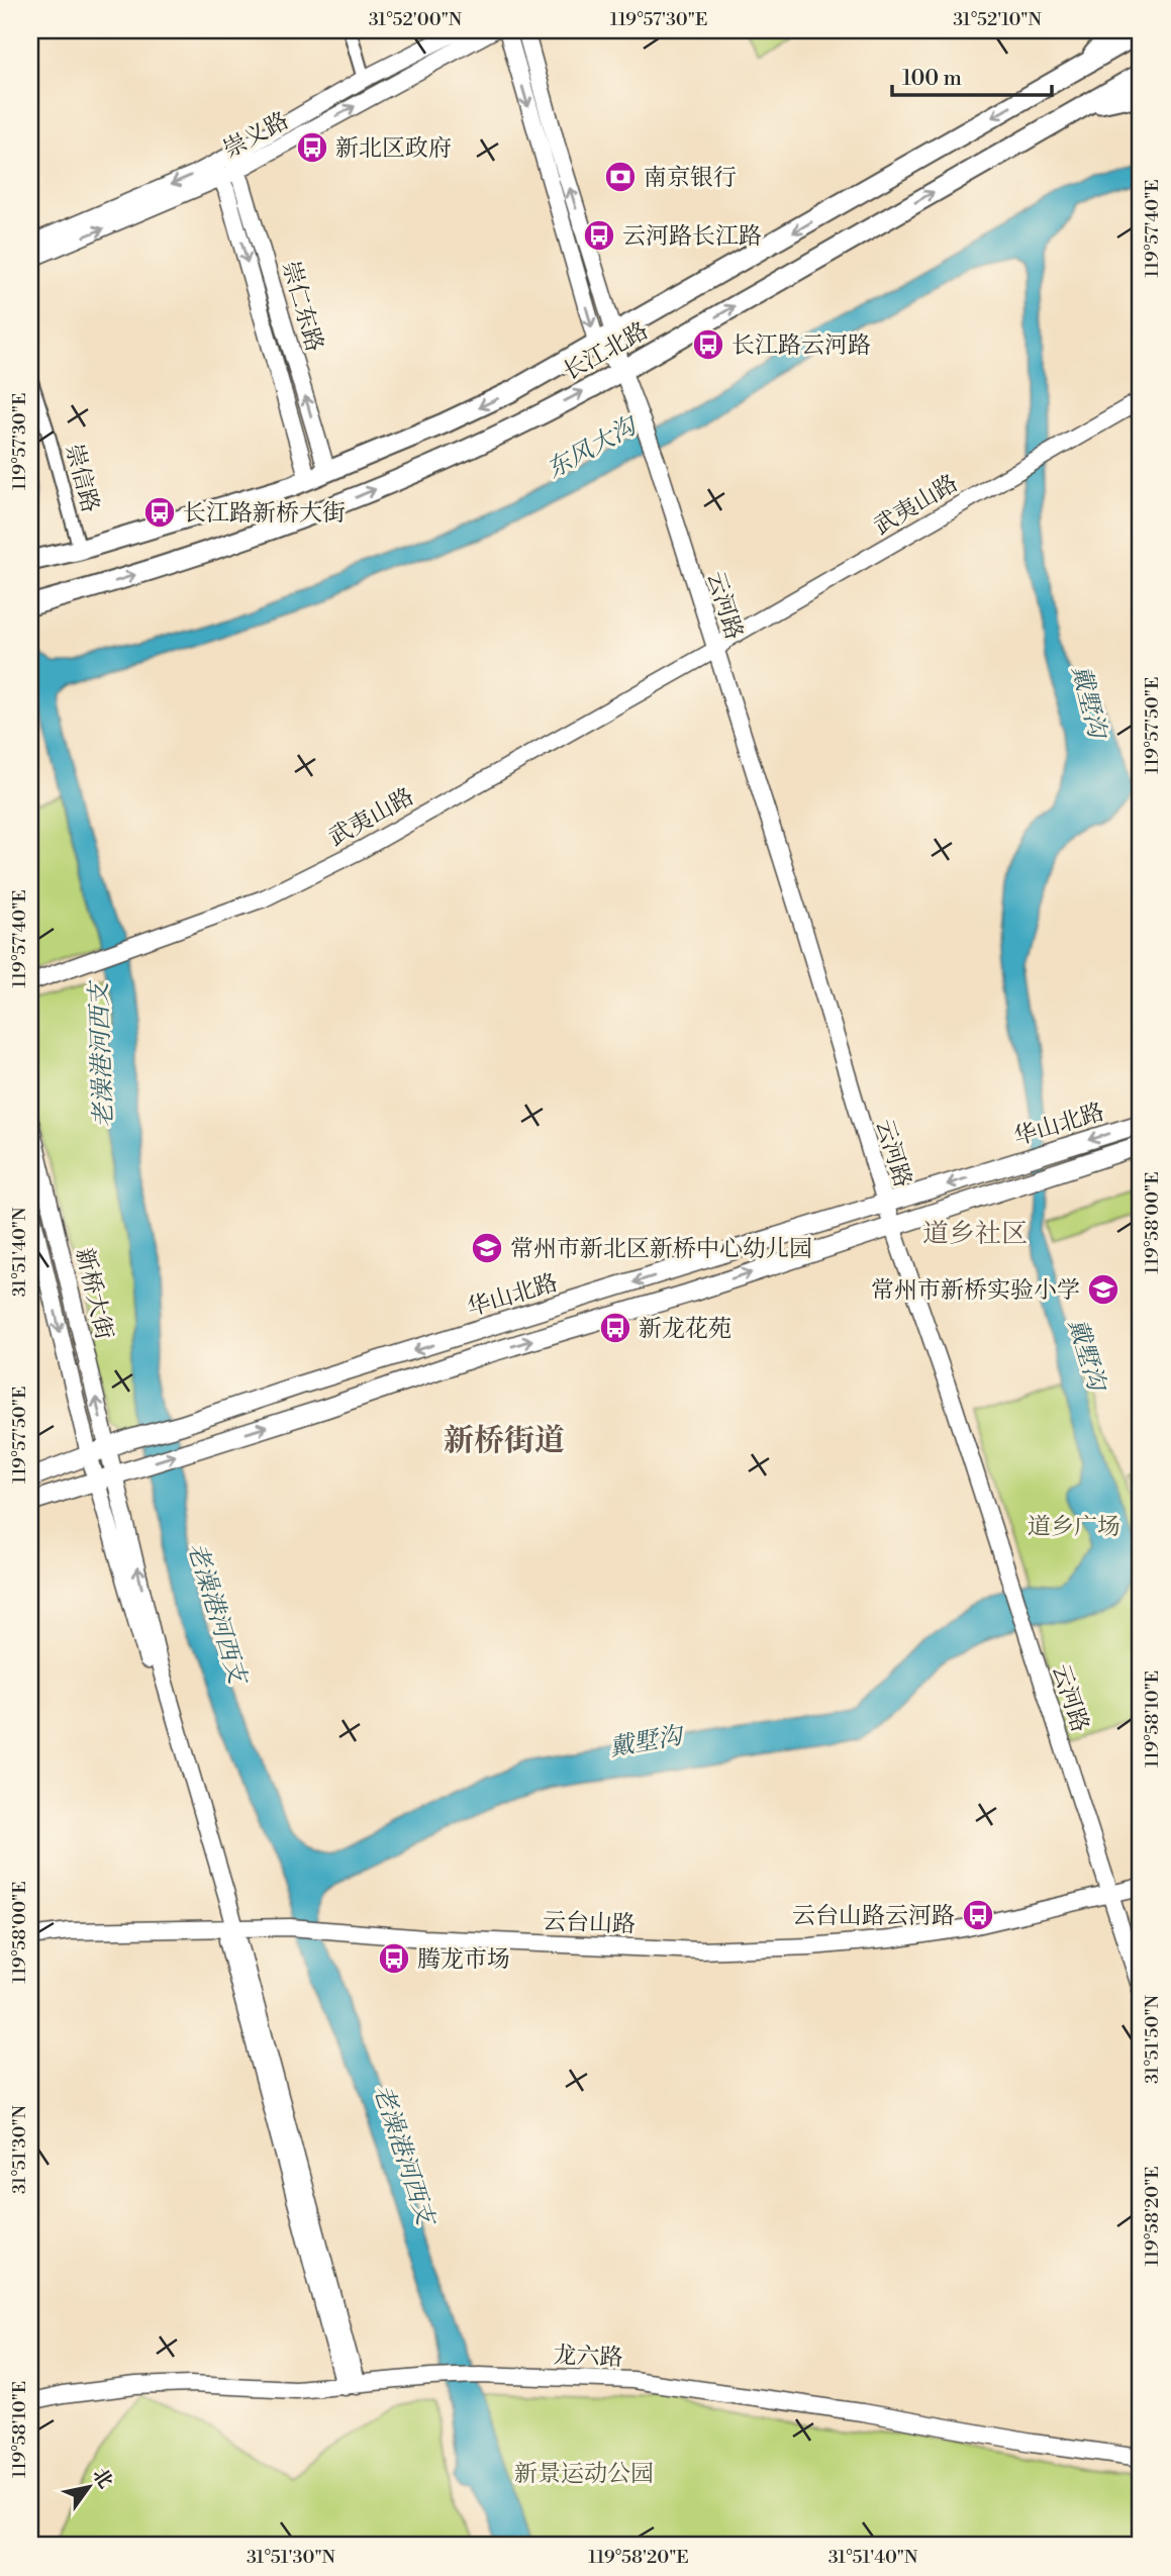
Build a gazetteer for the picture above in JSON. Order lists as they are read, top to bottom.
{
  "streets": {
    "main road": ["长江北路", "华山北路"],
    "street": [
      "崇义路",
      "崇仁东路",
      "崇信路",
      "武夷山路",
      "云河路",
      "新桥大街",
      "云台山路",
      "龙六路"
    ]
  },
  "crossings": [
    ["崇义路", "崇仁东路"],
    ["崇仁东路", "长江北路"],
    ["长江北路", "崇信路"],
    ["长江北路", "云河路"],
    ["武夷山路", "云河路"],
    ["云河路", "华山北路"],
    ["云河路", "云台山路"],
    ["华山北路", "新桥大街"],
    ["新桥大街", "云台山路"]
  ],
  "districts": ["道乡社区", "新桥街道"],
  "water": ["东风大沟", "戴墅沟", "老澡港河西支"],
  "parks": ["道乡广场", "新景运动公园"],
  "places": {
    "bus stop": [
      "新北区政府",
      "云河路长江路",
      "长江路云河路",
      "长江路新桥大街",
      "新龙花苑",
      "云台山路云河路",
      "腾龙市场"
    ],
    "bank": ["南京银行"],
    "school or university": ["常州市新北区新桥中心幼儿园", "常州市新桥实验小学"]
  },
  "scale_bar": "100 m",
  "north": "top right",
  "coordinates": [
    "31°52'00\"N",
    "119°57'30\"E",
    "31°52'10\"N",
    "119°57'40\"E",
    "119°57'50\"E",
    "119°58'00\"E",
    "31°51'40\"N",
    "119°58'10\"E",
    "31°51'50\"N",
    "31°51'30\"N",
    "119°58'20\"E"
  ]
}
